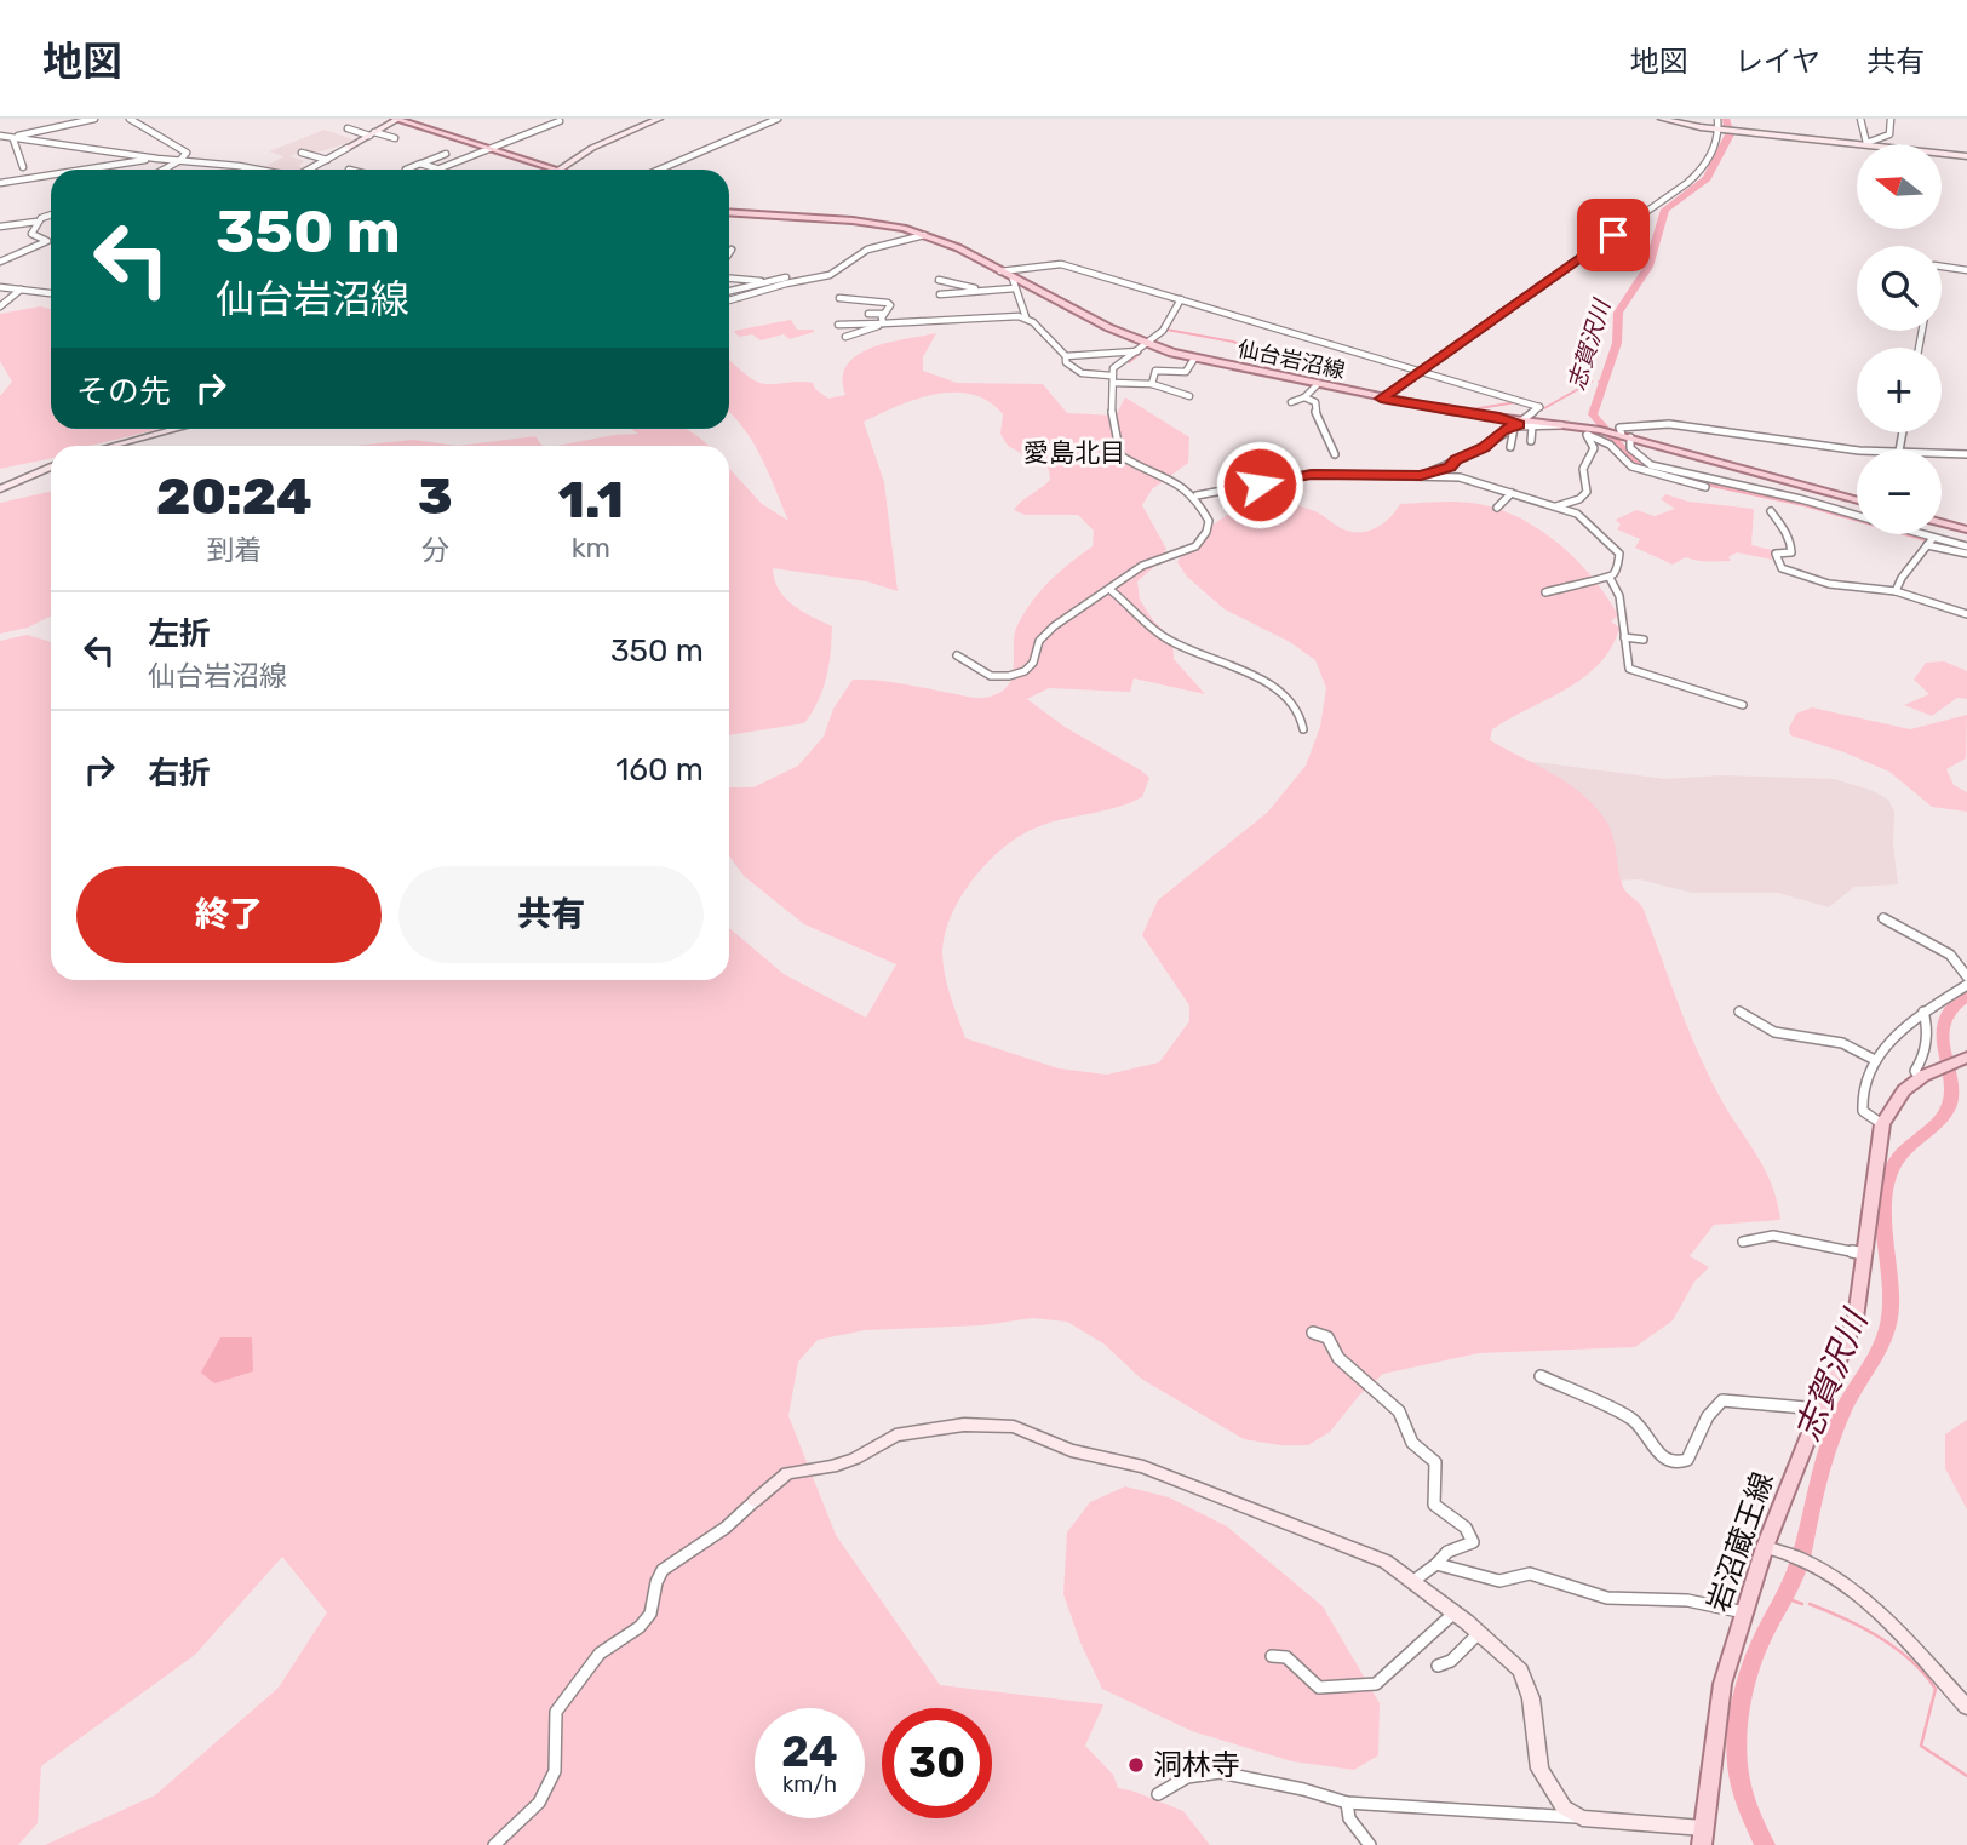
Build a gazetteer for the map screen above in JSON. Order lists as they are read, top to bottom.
{
  "streets": {
    "main road": ["仙台岩沼線", "岩沼蔵王線"]
  },
  "districts": ["愛島北目"],
  "water": ["志賀沢川"],
  "places": ["洞林寺"],
  "north": "left",
  "page": {
    "header": "地図",
    "nav": ["地図", "レイヤ", "共有"],
    "map_buttons": ["+", "−"],
    "turn": ["350 m", "仙台岩沼線"],
    "then": "その先",
    "eta": [
      "20:24",
      "到着",
      "3",
      "分",
      "1.1",
      "km"
    ],
    "list": [
      {
        "name": "左折",
        "note": "仙台岩沼線",
        "value": "350 m"
      },
      {
        "name": "右折",
        "value": "160 m"
      }
    ],
    "buttons": ["終了", "共有"],
    "speed": "24 km/h",
    "limit": "30"
  }
}
